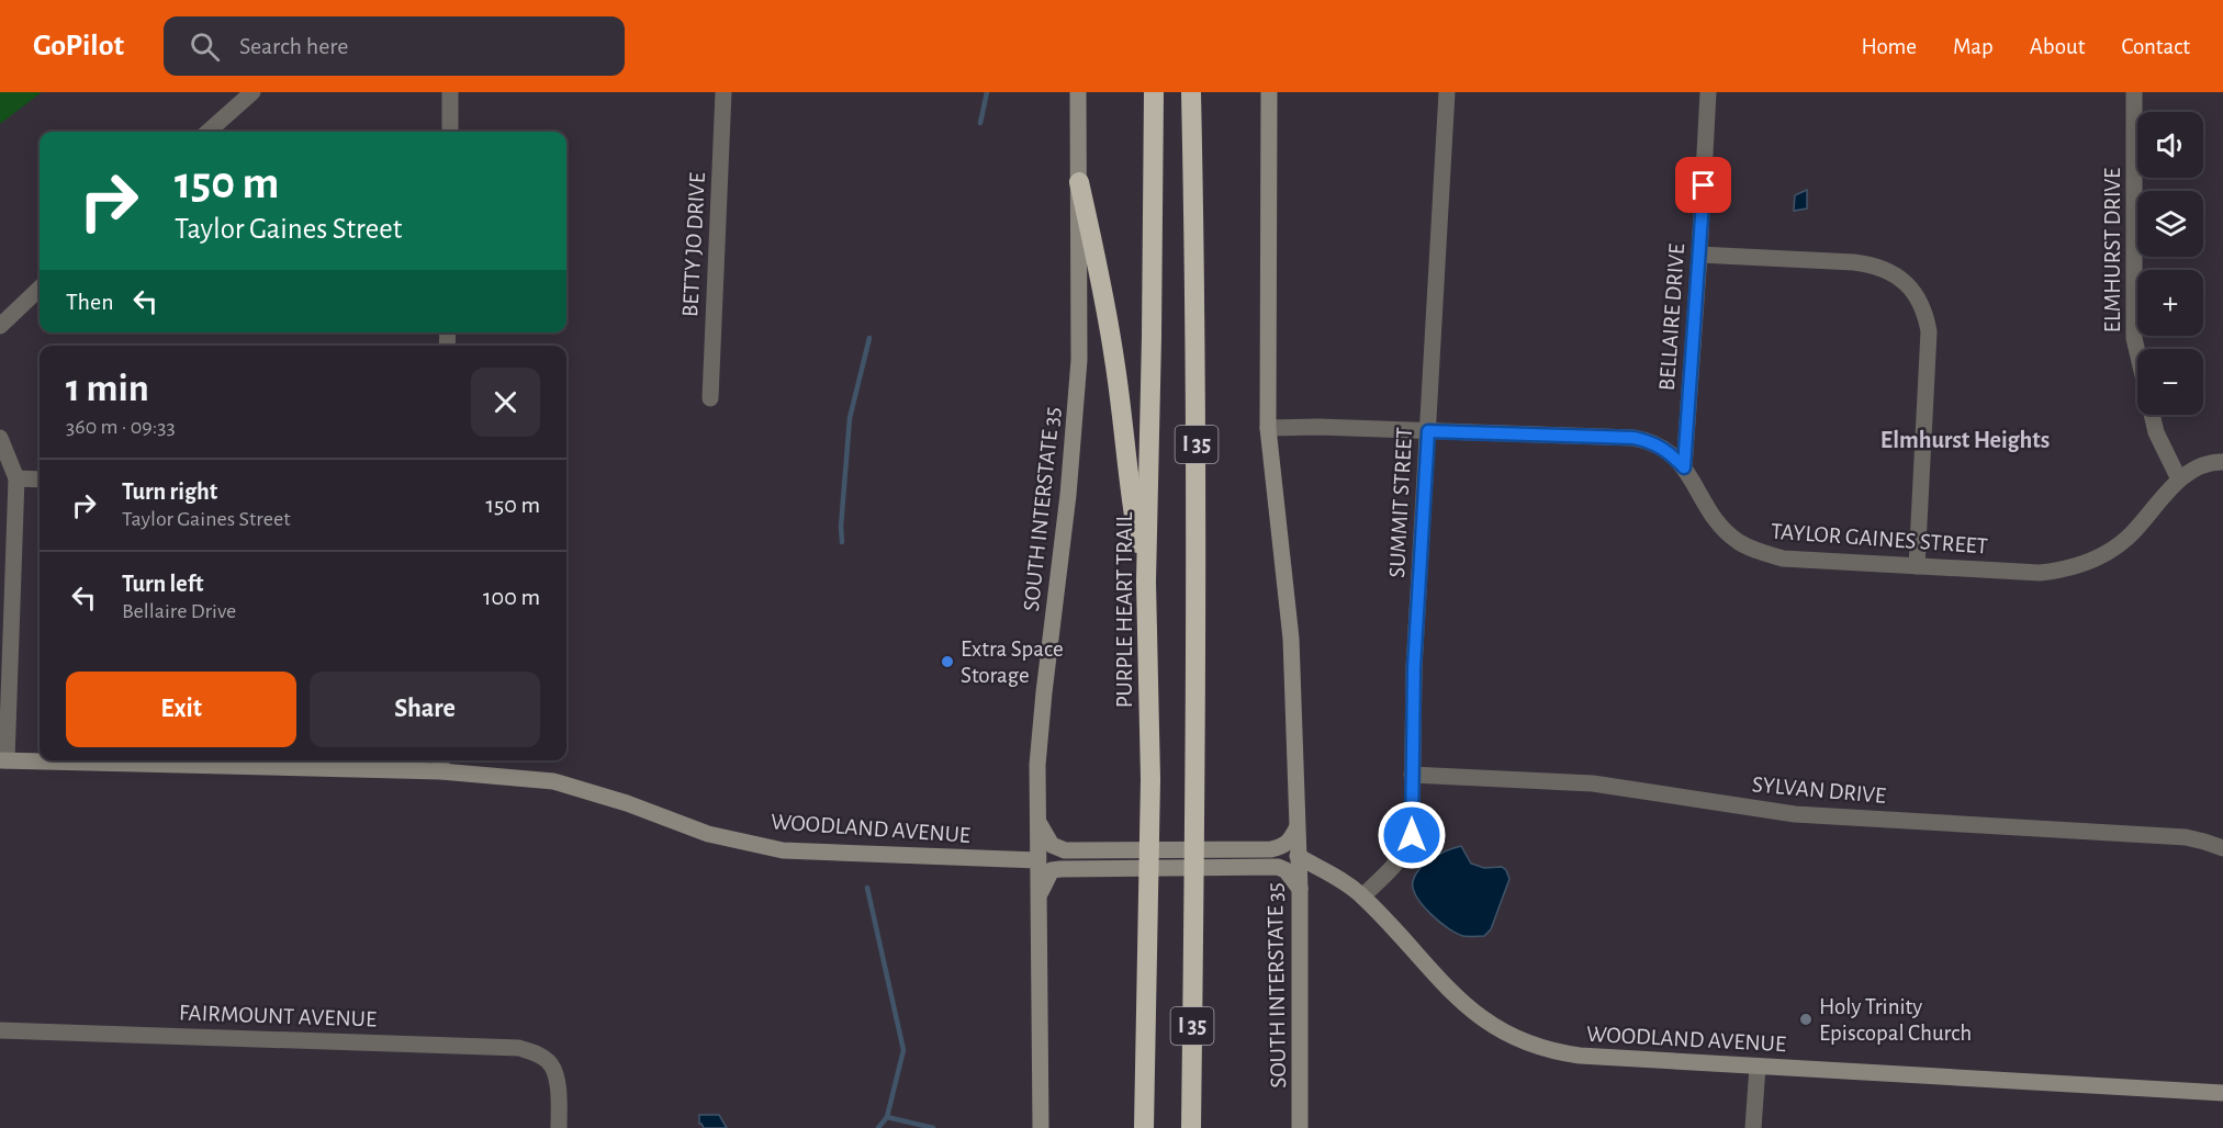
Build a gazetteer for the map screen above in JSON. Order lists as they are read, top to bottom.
{
  "streets": {
    "highway": ["I 35", "PURPLE HEART TRAIL"],
    "main road": ["SOUTH INTERSTATE 35", "WOODLAND AVENUE"],
    "street": [
      "BETTY JO DRIVE",
      "ELMHURST DRIVE",
      "BELLAIRE DRIVE",
      "SUMMIT STREET",
      "TAYLOR GAINES STREET",
      "SYLVAN DRIVE",
      "FAIRMOUNT AVENUE"
    ]
  },
  "crossings": [
    ["ELMHURST DRIVE", "TAYLOR GAINES STREET"],
    ["BELLAIRE DRIVE", "TAYLOR GAINES STREET"],
    ["SUMMIT STREET", "TAYLOR GAINES STREET"],
    ["SUMMIT STREET", "SYLVAN DRIVE"],
    ["SUMMIT STREET", "WOODLAND AVENUE"],
    ["SOUTH INTERSTATE 35", "TAYLOR GAINES STREET"],
    ["SOUTH INTERSTATE 35", "WOODLAND AVENUE"]
  ],
  "districts": ["Elmhurst Heights"],
  "places": ["Extra Space Storage", "Holy Trinity Episcopal Church"],
  "page": {
    "header": "GoPilot",
    "search": "Search here",
    "nav": [
      "Home",
      "Map",
      "About",
      "Contact"
    ],
    "map_buttons": ["+", "−"],
    "turn": ["150 m", "Taylor Gaines Street"],
    "then": "Then",
    "heading": ["1 min", "360 m · 09:33"],
    "list": [
      {
        "name": "Turn right",
        "note": "Taylor Gaines Street",
        "value": "150 m"
      },
      {
        "name": "Turn left",
        "note": "Bellaire Drive",
        "value": "100 m"
      }
    ],
    "buttons": ["Exit", "Share"]
  }
}
